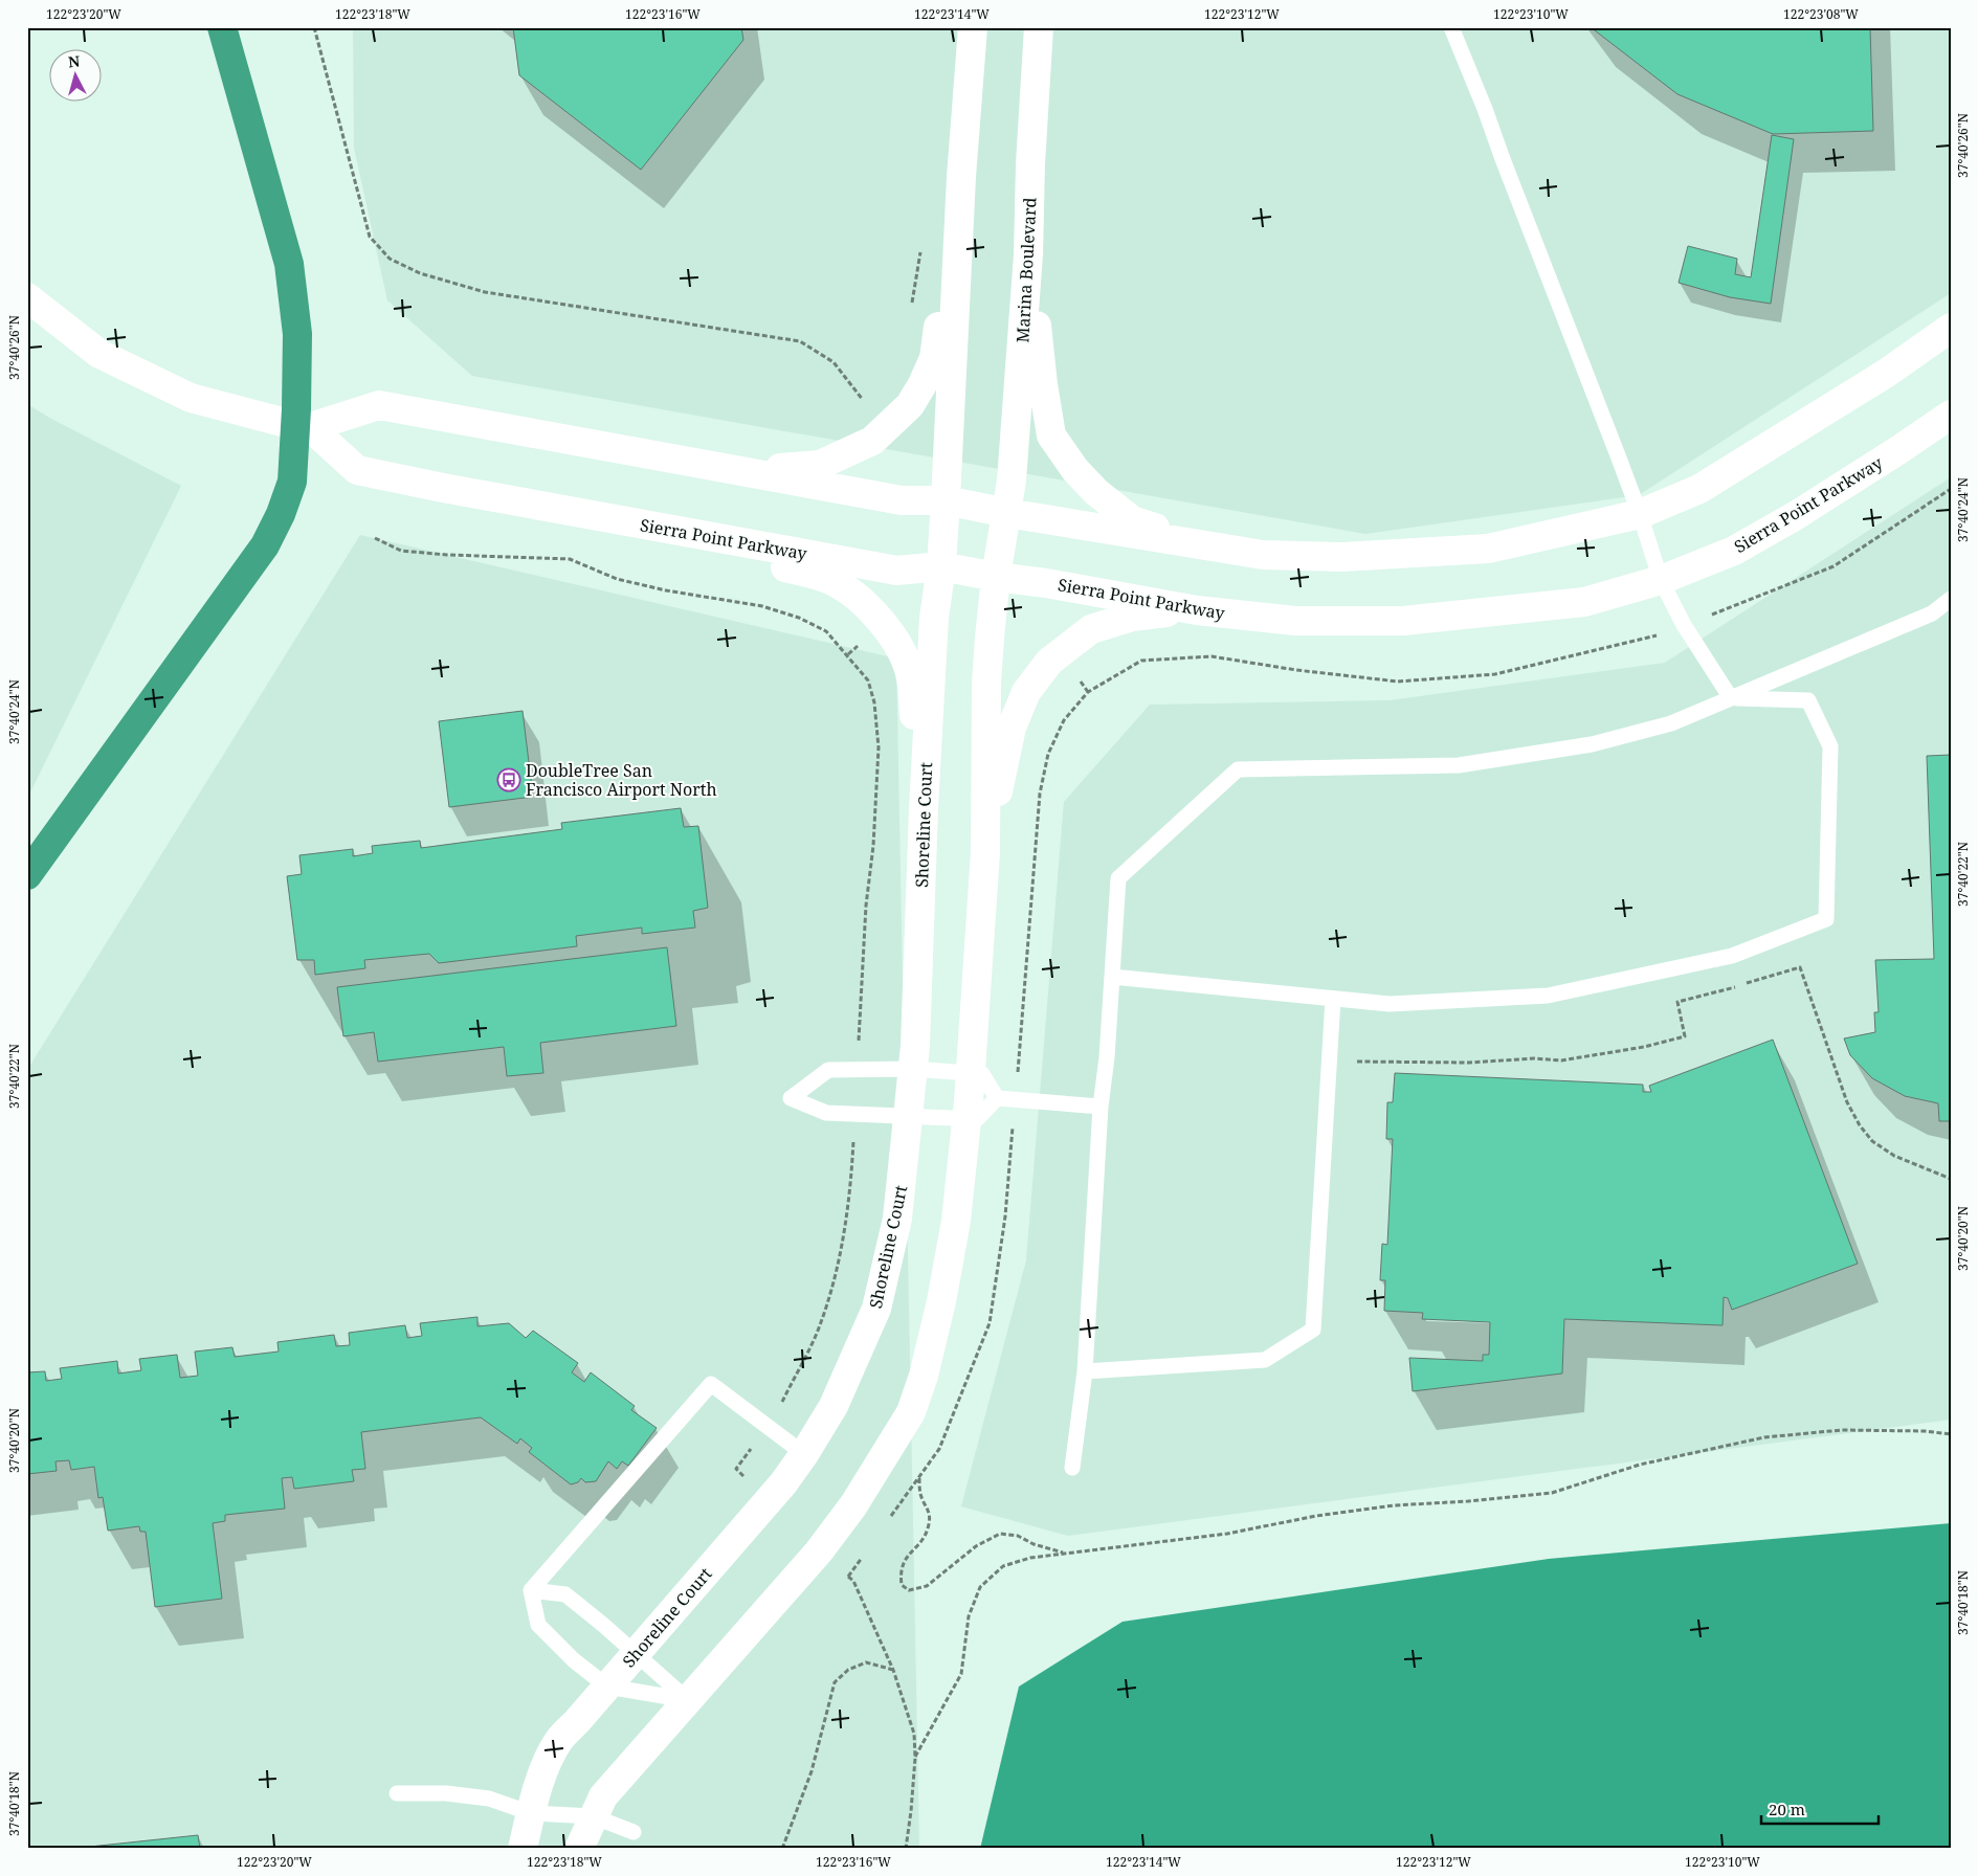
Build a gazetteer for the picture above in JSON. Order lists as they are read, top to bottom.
{
  "streets": {
    "street": ["Marina Boulevard", "Sierra Point Parkway", "Shoreline Court"]
  },
  "crossings": [
    ["Sierra Point Parkway", "Shoreline Court"]
  ],
  "places": {
    "bus stop": ["DoubleTree San Francisco Airport North"]
  },
  "scale_bar": "20 m",
  "north": "top",
  "coordinates": [
    "122°23'20\"W",
    "122°23'18\"W",
    "122°23'16\"W",
    "122°23'14\"W",
    "122°23'12\"W",
    "122°23'10\"W",
    "122°23'08\"W",
    "37°40'26\"N",
    "37°40'24\"N",
    "37°40'22\"N",
    "37°40'20\"N",
    "37°40'18\"N"
  ]
}
